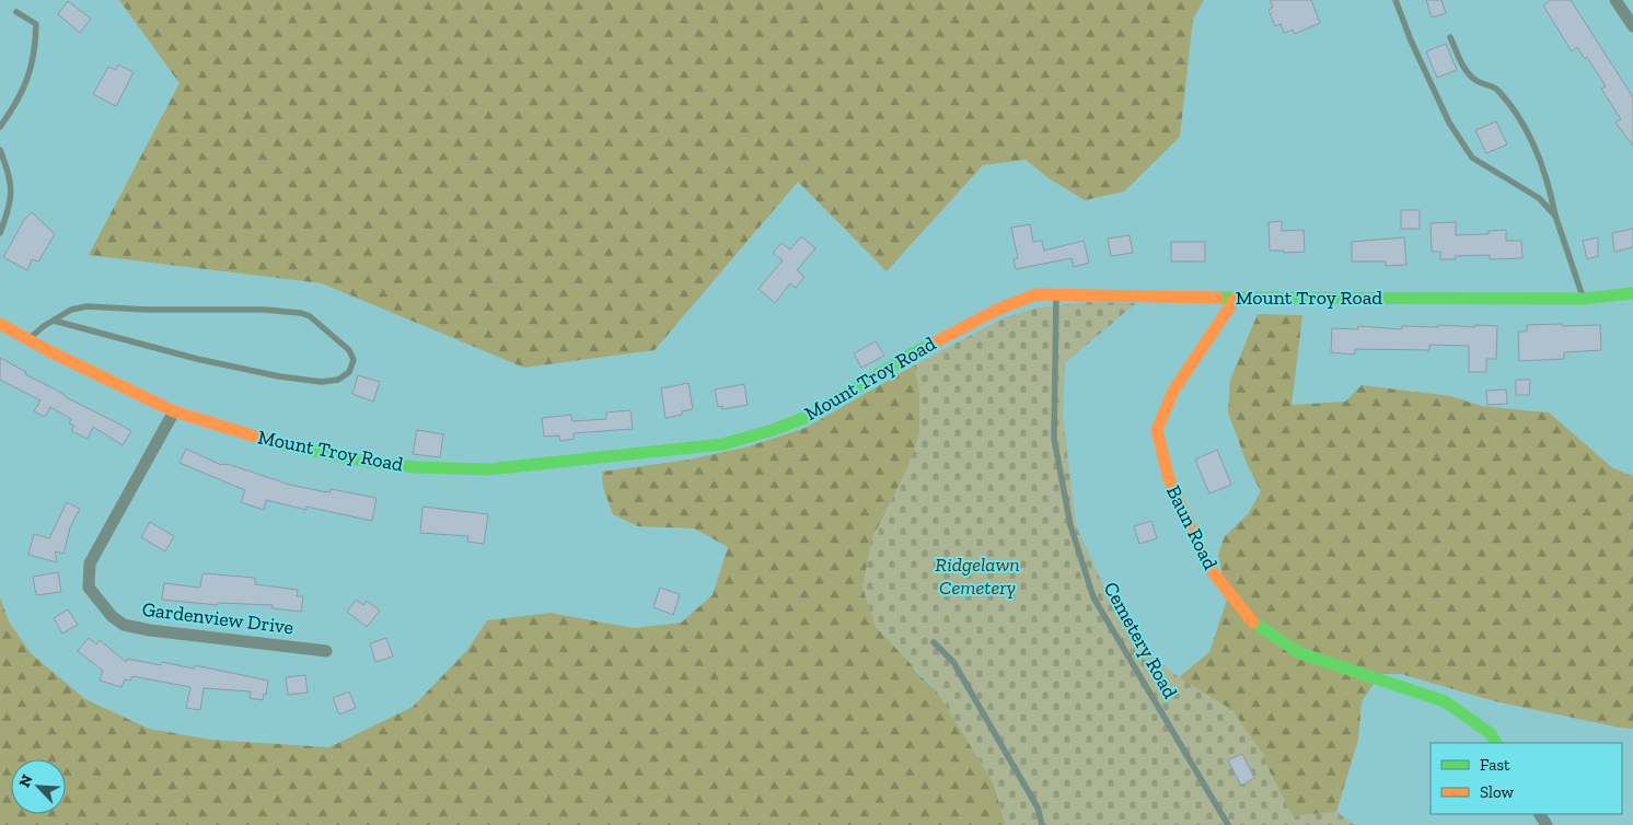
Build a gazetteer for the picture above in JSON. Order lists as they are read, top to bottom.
{
  "streets": {
    "street": ["Mount Troy Road", "Baun Road", "Gardenview Drive"],
    "lane": ["Cemetery Road"]
  },
  "crossings": [
    ["Mount Troy Road", "Baun Road"],
    ["Mount Troy Road", "Gardenview Drive"],
    ["Mount Troy Road", "Cemetery Road"]
  ],
  "parks": ["Ridgelawn Cemetery"],
  "legend": ["Fast", "Slow"],
  "north": "top left"
}
